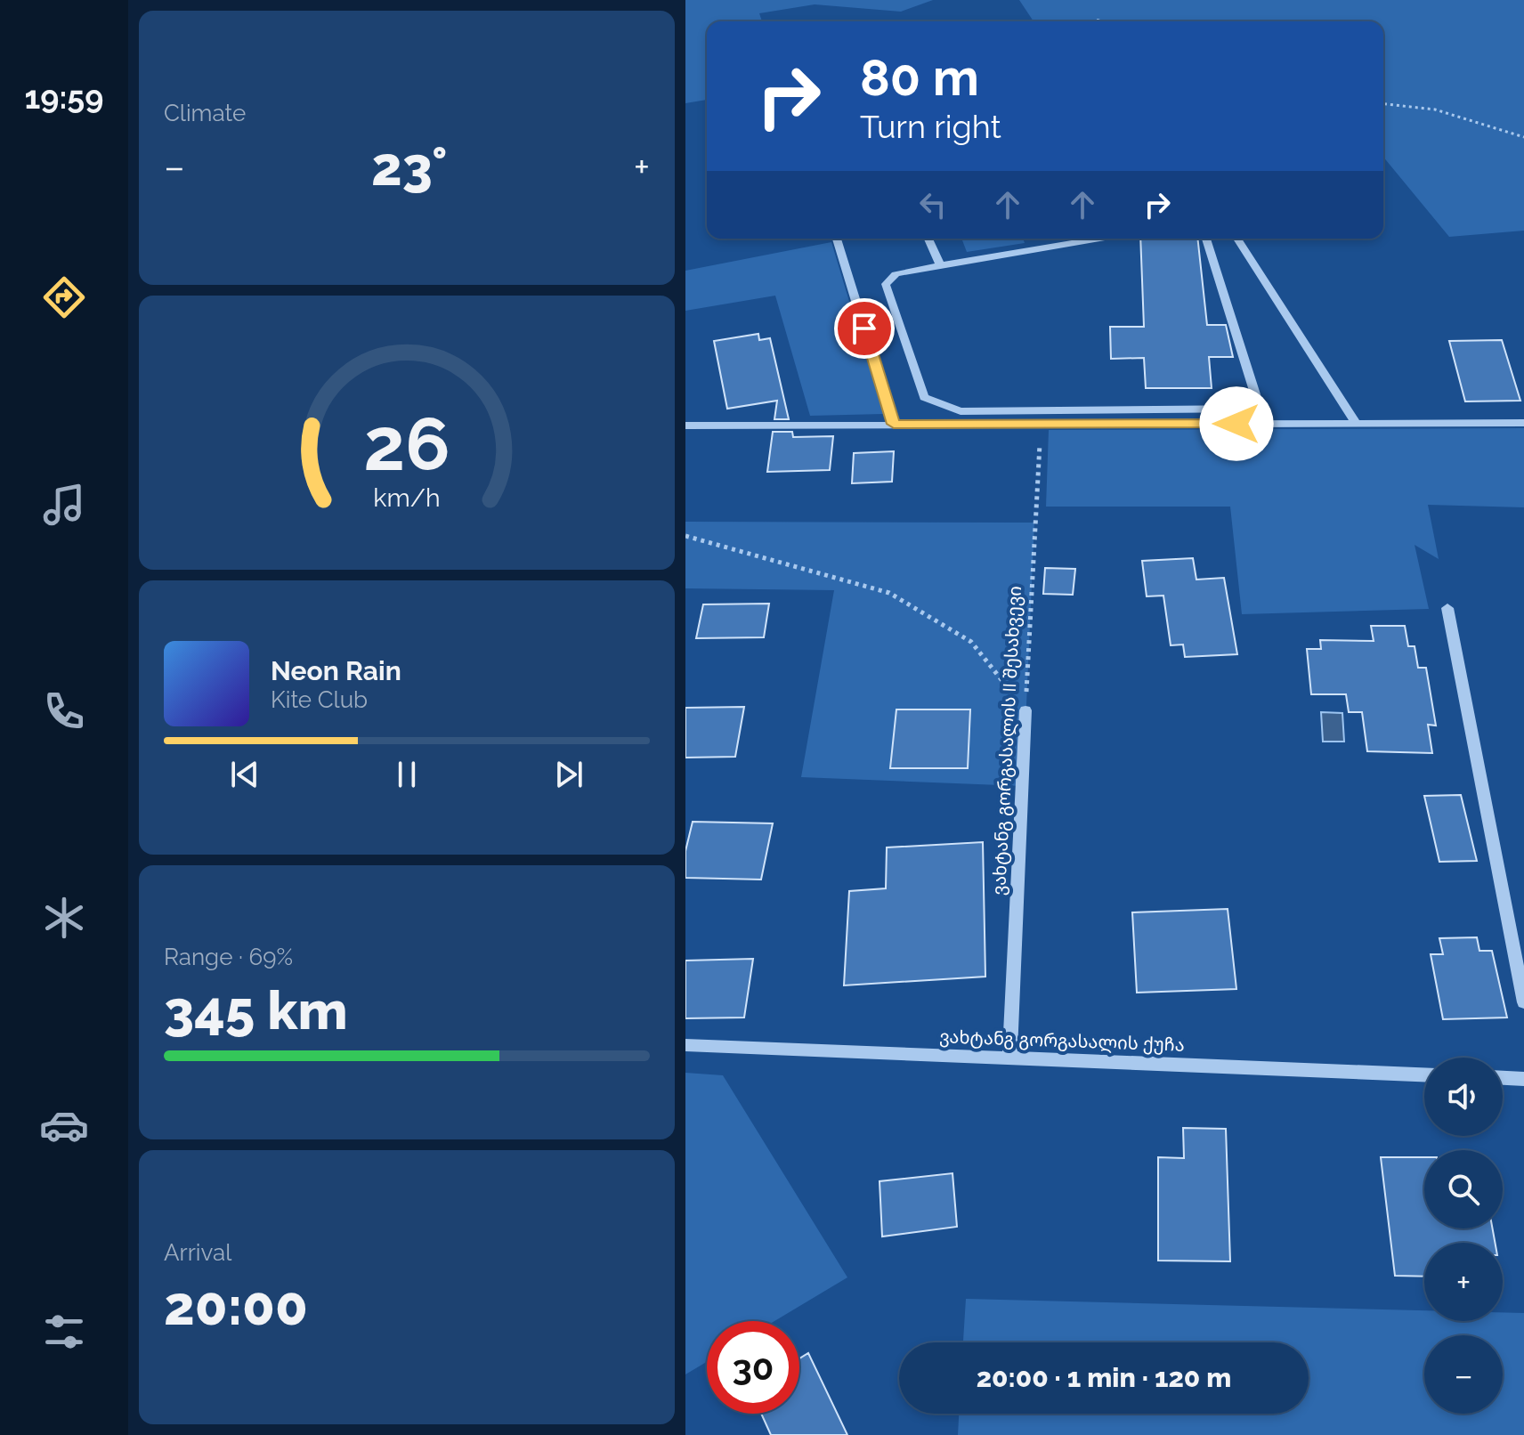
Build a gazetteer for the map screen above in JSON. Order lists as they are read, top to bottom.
{
  "streets": {
    "street": ["ვახტანგ გორგასალის II შესახვევი", "ვახტანგ გორგასალის ქუჩა"]
  },
  "crossings": [
    ["ვახტანგ გორგასალის II შესახვევი", "ვახტანგ გორგასალის ქუჩა"]
  ],
  "page": {
    "tabs": "19:59",
    "tile": [
      "Climate",
      ["Range · 69%", "345 km"],
      ["Arrival", "20:00"]
    ],
    "turn": ["80 m", "Turn right"],
    "heat": ["−", "23°", "+"],
    "song": ["Neon Rain", "Kite Club"],
    "map_buttons": ["+", "−"],
    "limit": "30",
    "trip": "20:00 · 1 min · 120 m",
    "gauge": ["26", "km/h"]
  }
}
